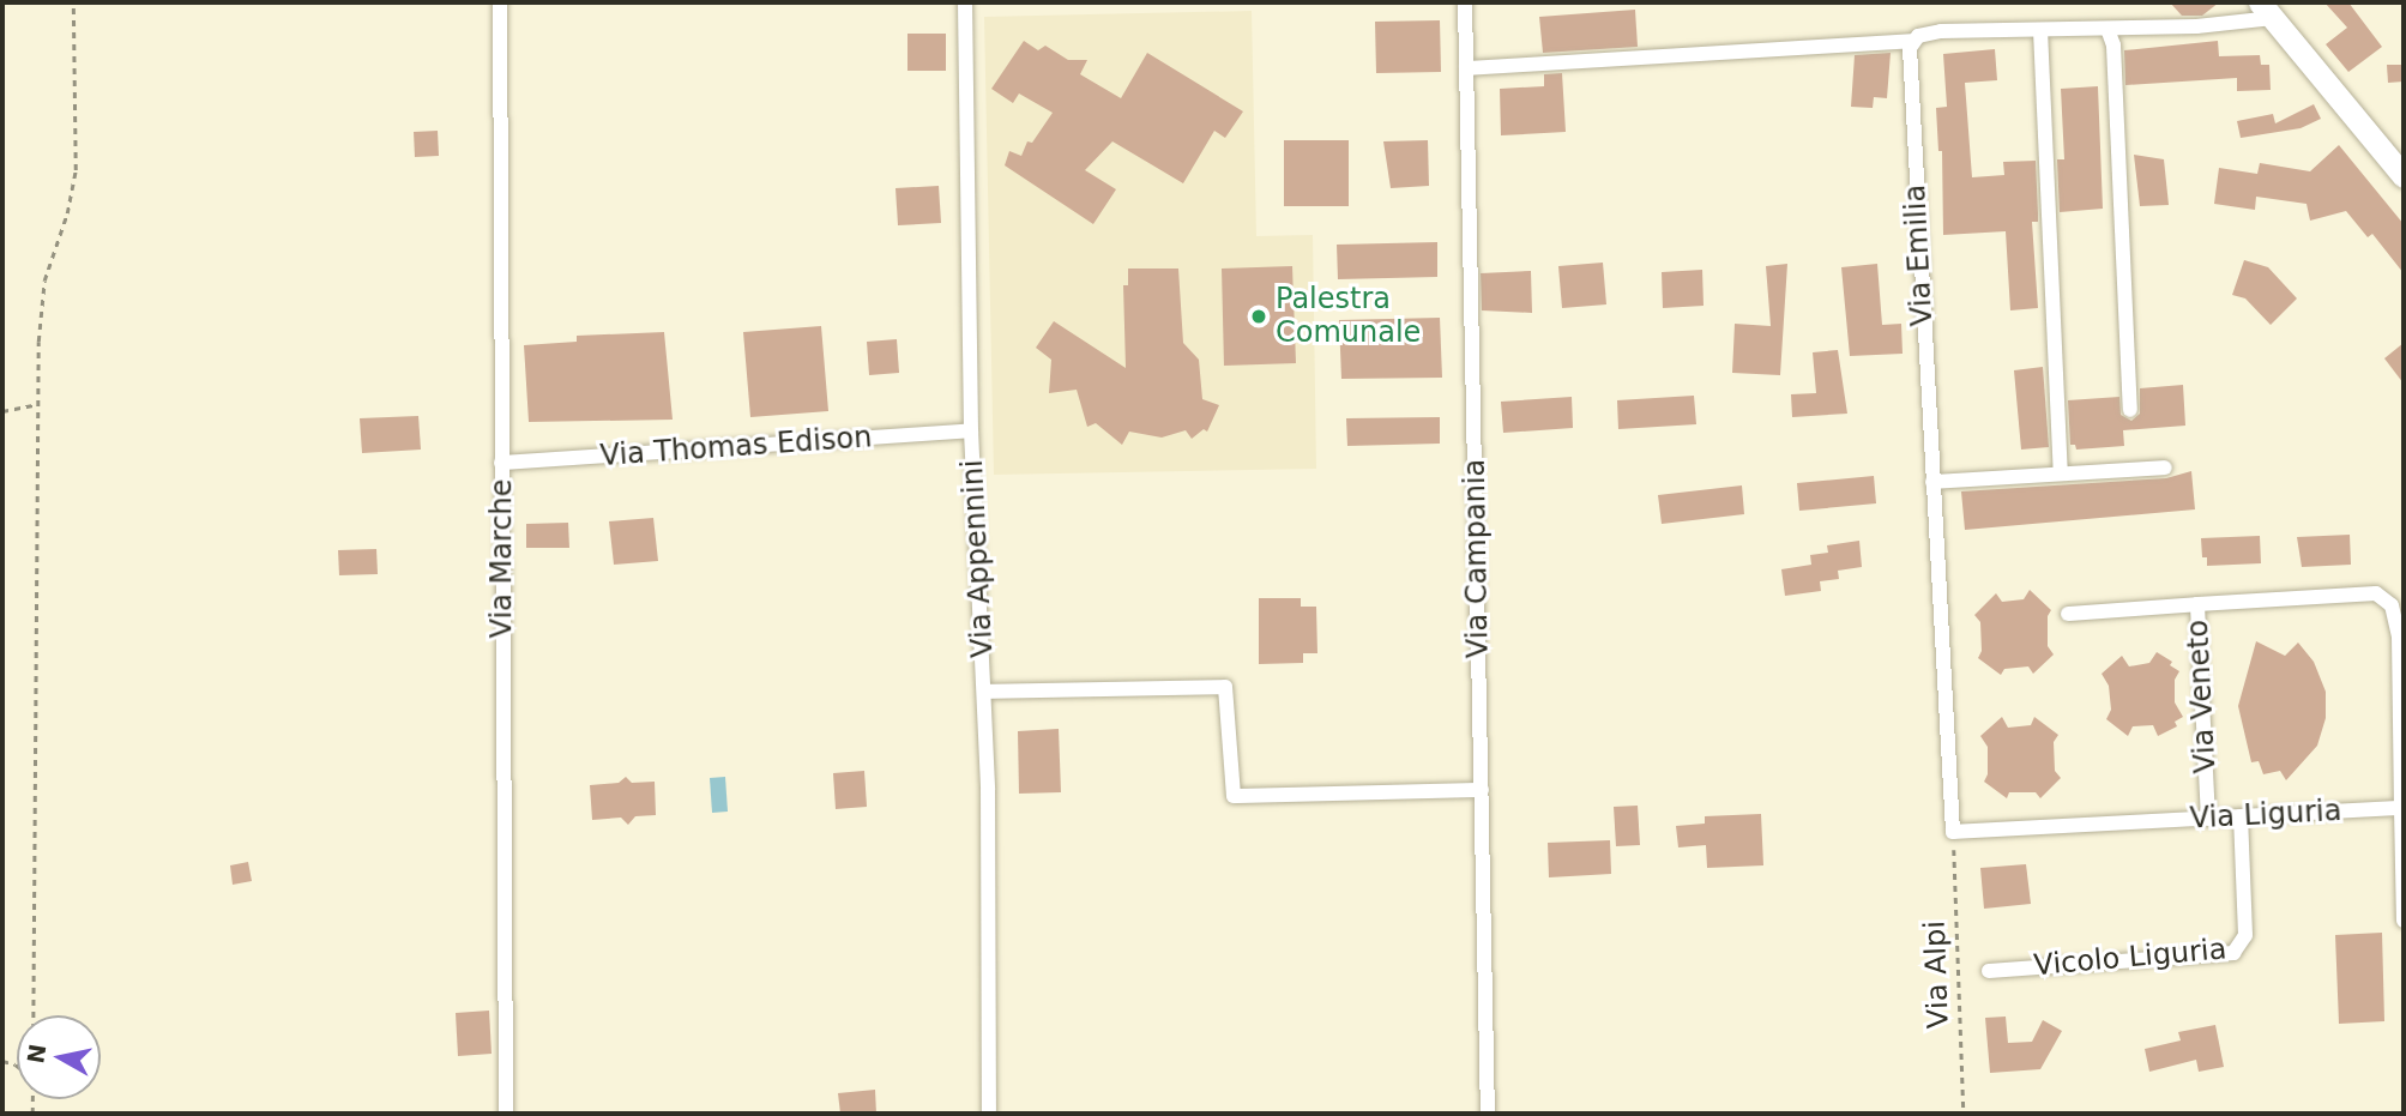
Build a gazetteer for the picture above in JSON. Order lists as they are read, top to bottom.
{
  "streets": {
    "street": [
      "Via Emilia",
      "Via Thomas Edison",
      "Via Marche",
      "Via Appennini",
      "Via Campania",
      "Via Veneto",
      "Via Liguria",
      "Vicolo Liguria"
    ],
    "path": ["Via Alpi"]
  },
  "crossings": [
    ["Via Emilia", "Via Liguria"],
    ["Via Emilia", "Via Alpi"],
    ["Via Thomas Edison", "Via Marche"],
    ["Via Thomas Edison", "Via Appennini"],
    ["Via Veneto", "Via Liguria"],
    ["Via Liguria", "Vicolo Liguria"],
    ["Via Liguria", "Via Alpi"]
  ],
  "places": ["Palestra Comunale"],
  "north": "left"
}
